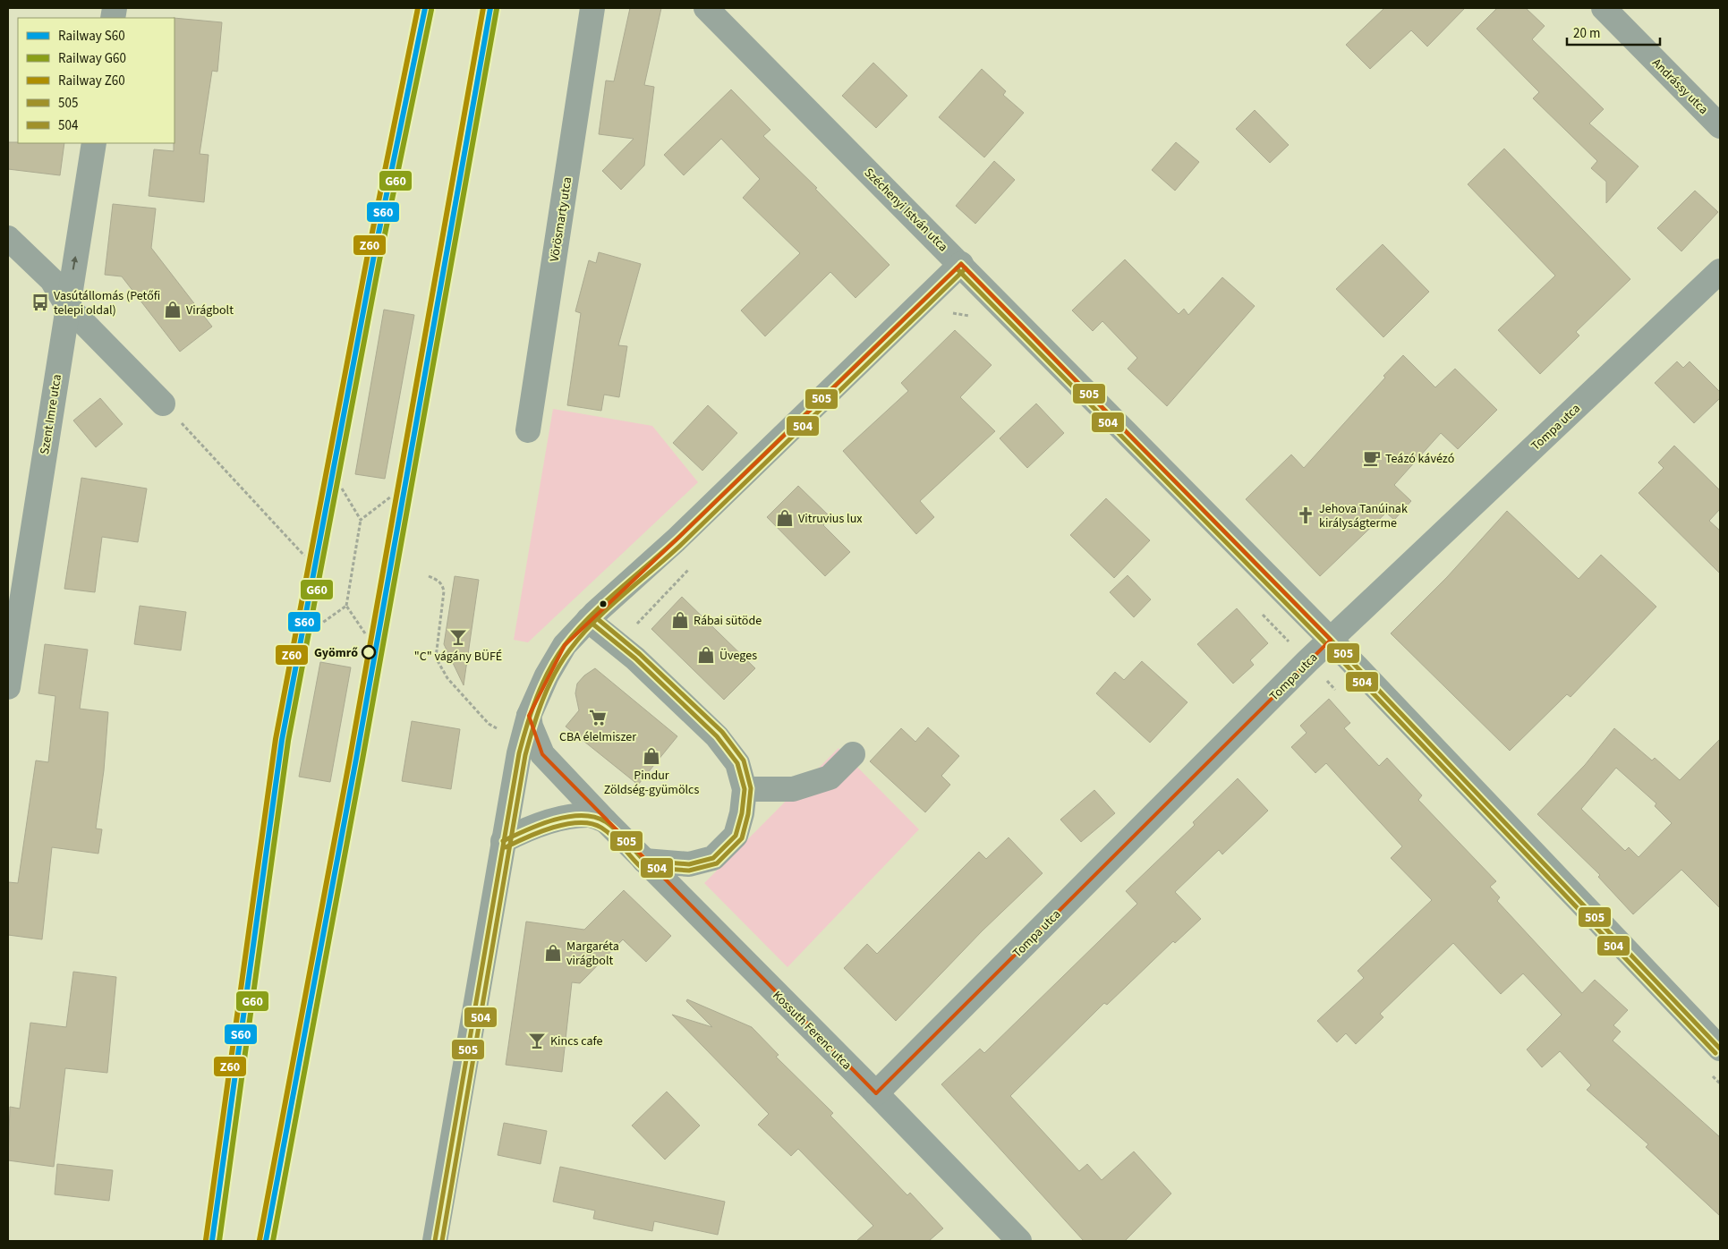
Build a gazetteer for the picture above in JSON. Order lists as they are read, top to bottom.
{
  "streets": {
    "street": [
      "Andrássy utca",
      "Széchenyi István utca",
      "Vörösmarty utca",
      "Szent Imre utca",
      "Tompa utca",
      "Kossuth Ferenc utca"
    ]
  },
  "crossings": [
    ["Széchenyi István utca", "Tompa utca"],
    ["Tompa utca", "Kossuth Ferenc utca"]
  ],
  "places": {
    "bus stop": ["Vasútállomás (Petőfi telepi oldal)"],
    "shop": [
      "Virágbolt",
      "Vitruvius lux",
      "Rábai sütöde",
      "Üveges",
      "Pindur Zöldség-gyümölcs",
      "Margaréta virágbolt"
    ],
    "cafe": ["Teázó kávézó"],
    "church": ["Jehova Tanúinak királyságterme"],
    "bar": ["\"C\" vágány BÜFÉ", "Kincs cafe"],
    "other": ["Gyömrő"],
    "supermarket": ["CBA élelmiszer"]
  },
  "lines": [
    "rail line S60",
    "rail line Z60",
    "rail line G60",
    "transit line 505",
    "transit line 504"
  ],
  "legend": [
    "Railway S60",
    "Railway G60",
    "Railway Z60",
    "505",
    "504"
  ],
  "scale_bar": "20 m"
}
